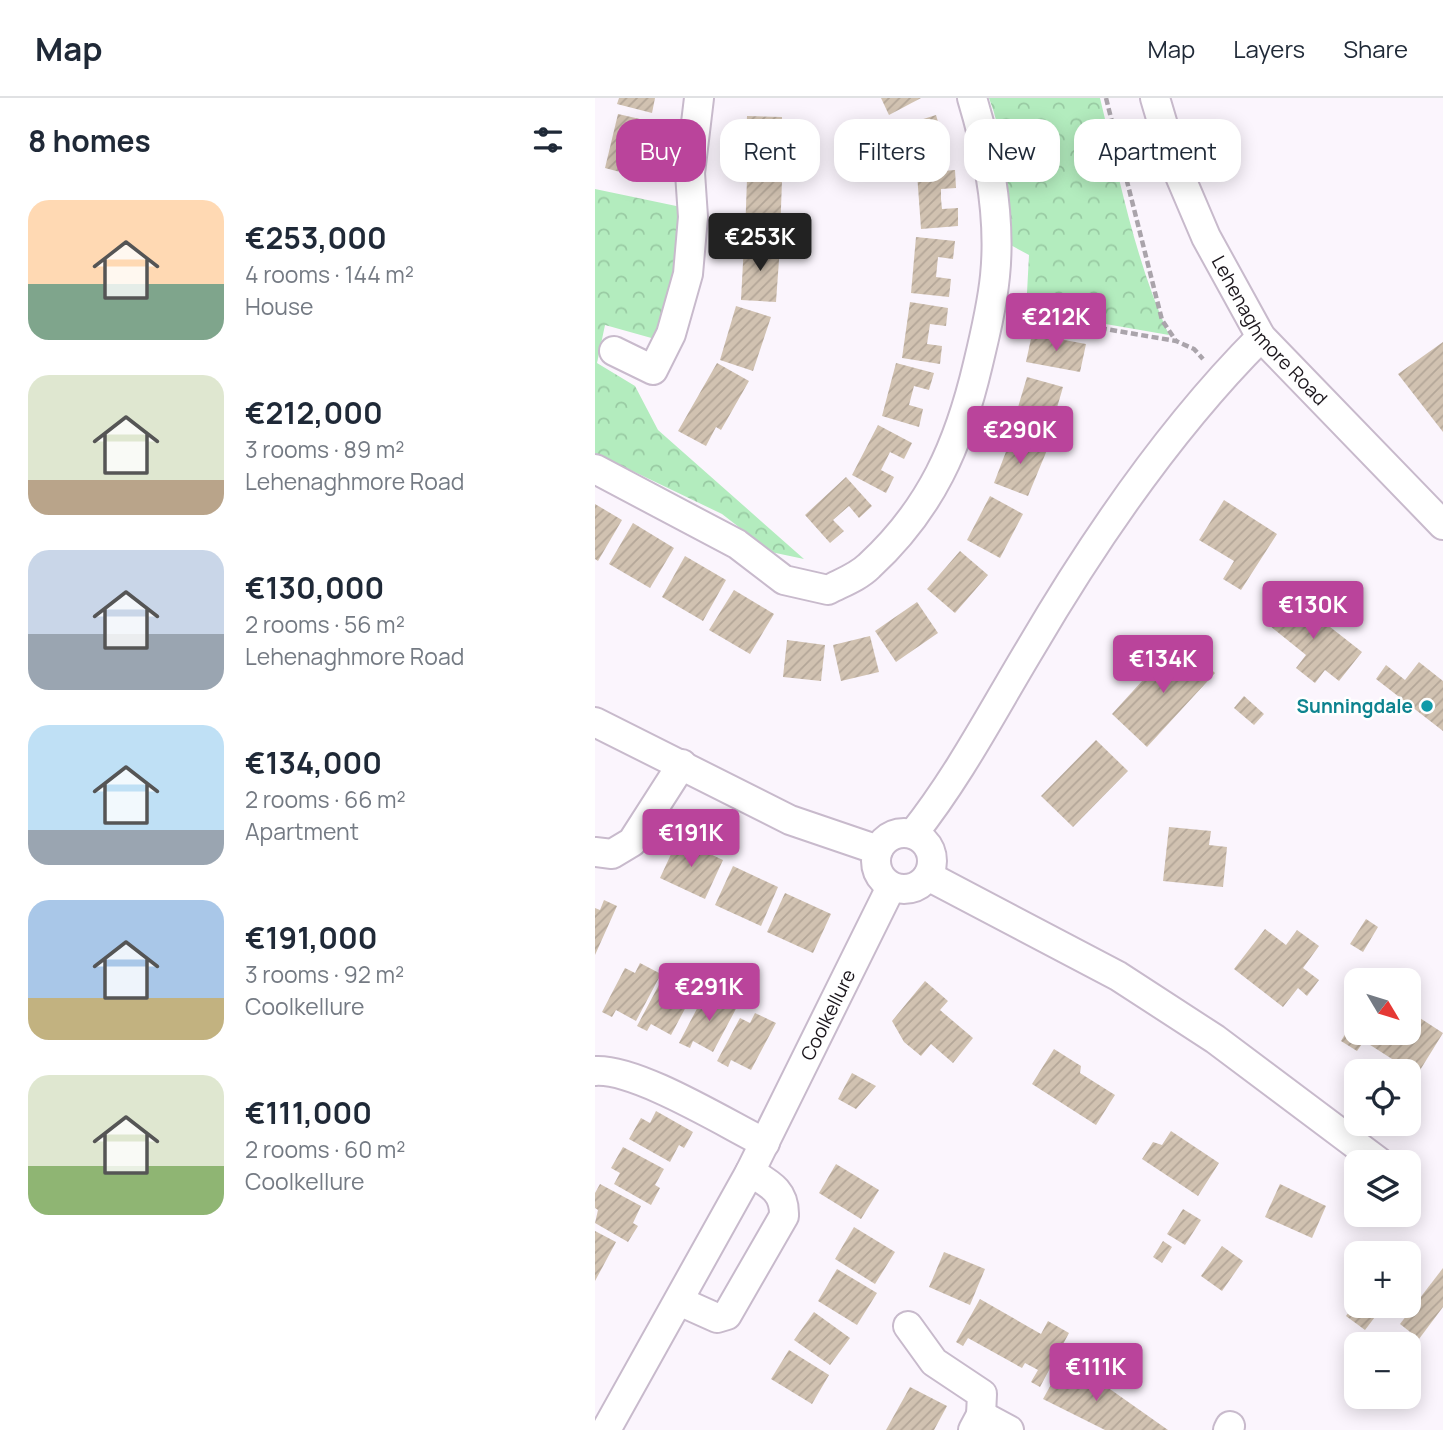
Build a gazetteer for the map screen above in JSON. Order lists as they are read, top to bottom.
{
  "streets": {
    "street": ["Lehenaghmore Road", "Coolkellure"]
  },
  "places": ["Sunningdale"],
  "north": "bottom right",
  "page": {
    "header": "Map",
    "nav": ["Map", "Layers", "Share"],
    "heading": "8 homes",
    "chip": [
      "Buy",
      "Rent",
      "Filters",
      "New",
      "Apartment"
    ],
    "list": [
      {
        "name": "€253,000",
        "note": "4 rooms · 144 m² · House"
      },
      {
        "name": "€212,000",
        "note": "3 rooms · 89 m² · Lehenaghmore Road"
      },
      {
        "name": "€130,000",
        "note": "2 rooms · 56 m² · Lehenaghmore Road"
      },
      {
        "name": "€134,000",
        "note": "2 rooms · 66 m² · Apartment"
      },
      {
        "name": "€191,000",
        "note": "3 rooms · 92 m² · Coolkellure"
      },
      {
        "name": "€111,000",
        "note": "2 rooms · 60 m² · Coolkellure"
      }
    ],
    "price": [
      "€253K",
      "€212K",
      "€290K",
      "€130K",
      "€134K",
      "€191K",
      "€291K",
      "€111K"
    ],
    "map_buttons": ["+", "−"]
  }
}
